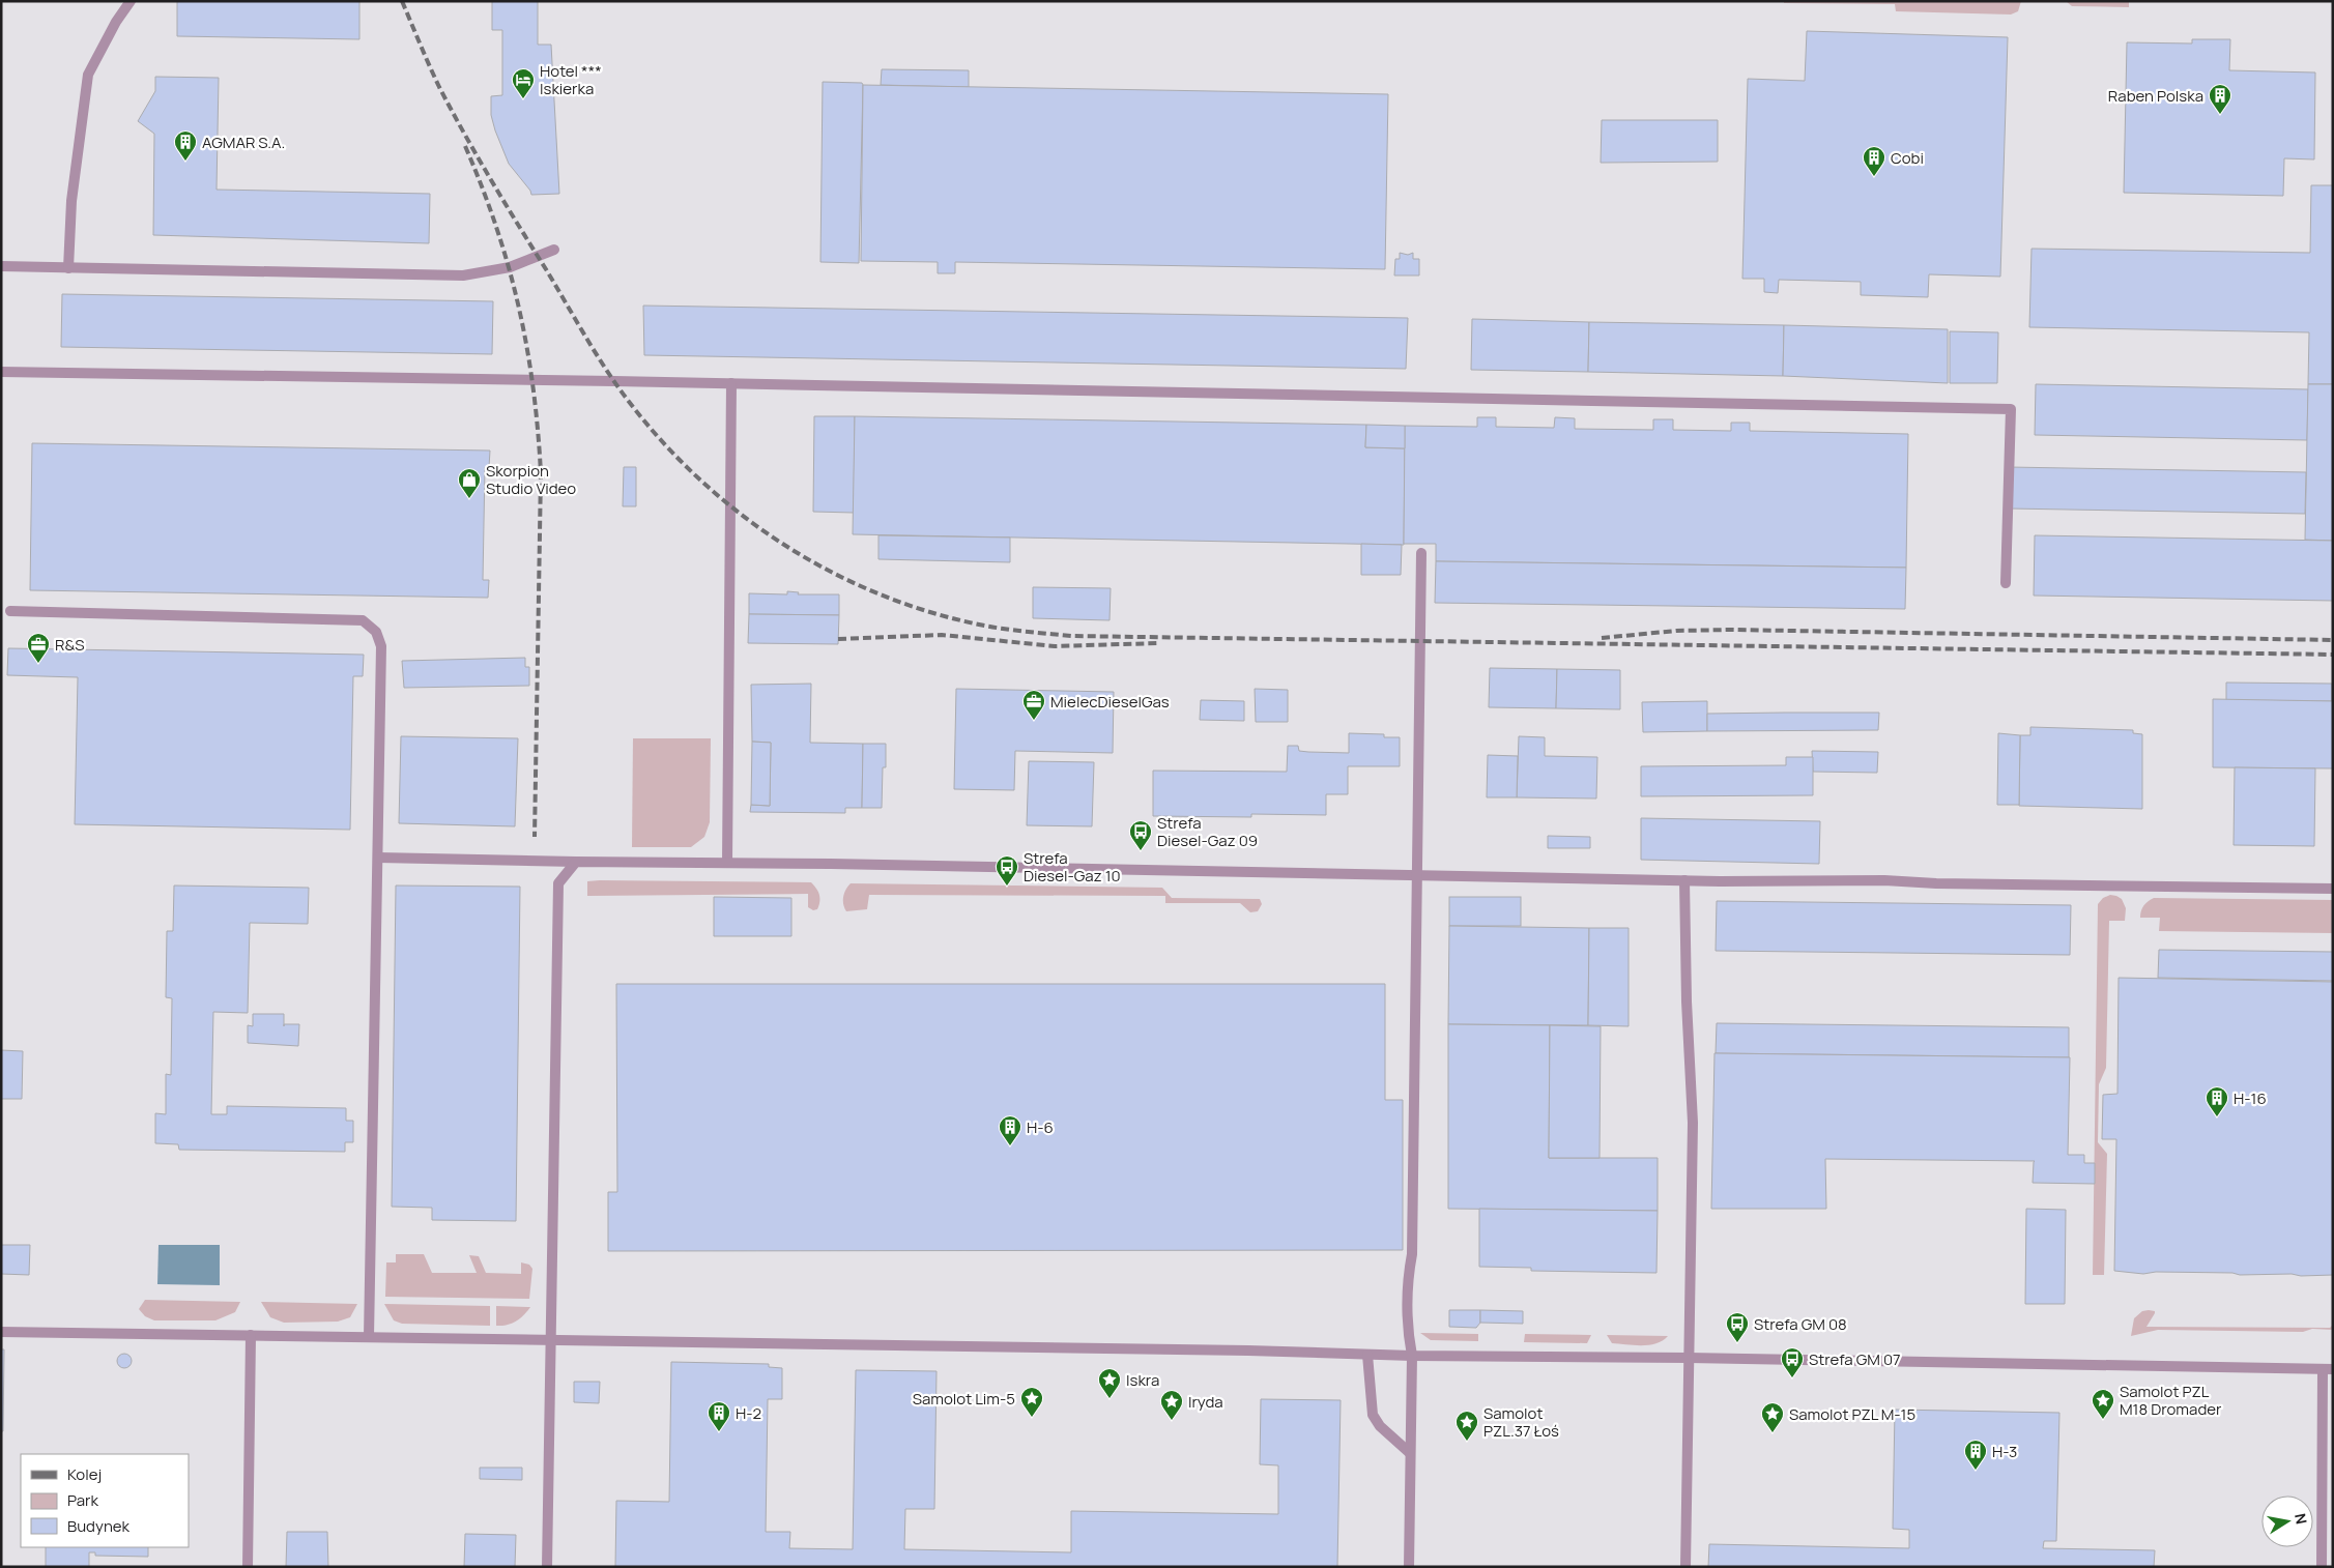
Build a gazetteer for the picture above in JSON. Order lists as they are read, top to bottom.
{
  "places": {
    "hotel": ["Hotel *** Iskierka"],
    "building": [
      "Raben Polska",
      "AGMAR S.A.",
      "Cobi",
      "H-16",
      "H-6",
      "H-2",
      "H-3"
    ],
    "shop": ["Skorpion Studio Video"],
    "office": ["R&S", "MielecDieselGas"],
    "bus stop": [
      "Strefa Diesel-Gaz 09",
      "Strefa Diesel-Gaz 10",
      "Strefa GM 08",
      "Strefa GM 07"
    ],
    "place": [
      "Iskra",
      "Samolot Lim-5",
      "Samolot PZL M18 Dromader",
      "Iryda",
      "Samolot PZL M-15",
      "Samolot PZL.37 Łoś"
    ]
  },
  "legend": ["Kolej", "Park", "Budynek"],
  "north": "right"
}
